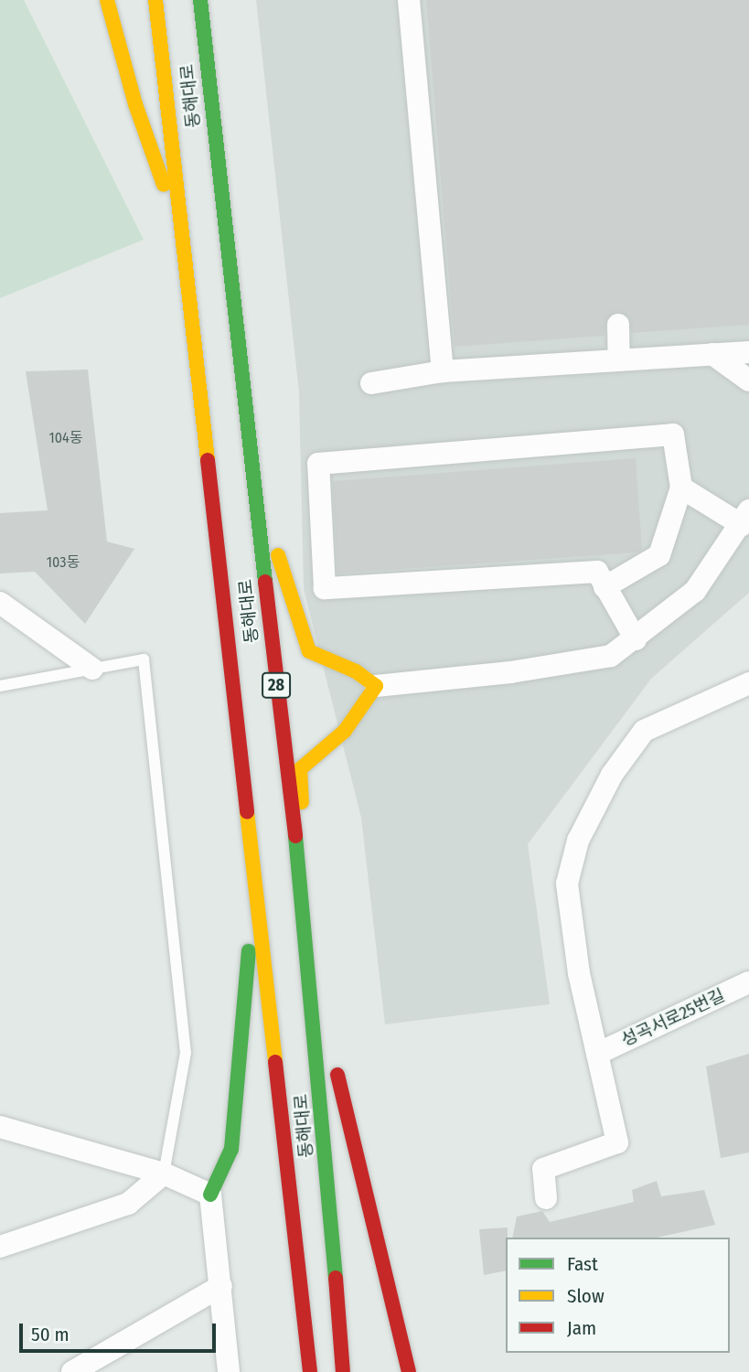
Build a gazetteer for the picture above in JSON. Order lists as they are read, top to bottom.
{
  "streets": {
    "main road": ["동해대로", "28"],
    "street": ["성곡서로25번길"]
  },
  "house_numbers": ["104동", "103동"],
  "legend": ["Fast", "Slow", "Jam"],
  "scale_bar": "50 m"
}
